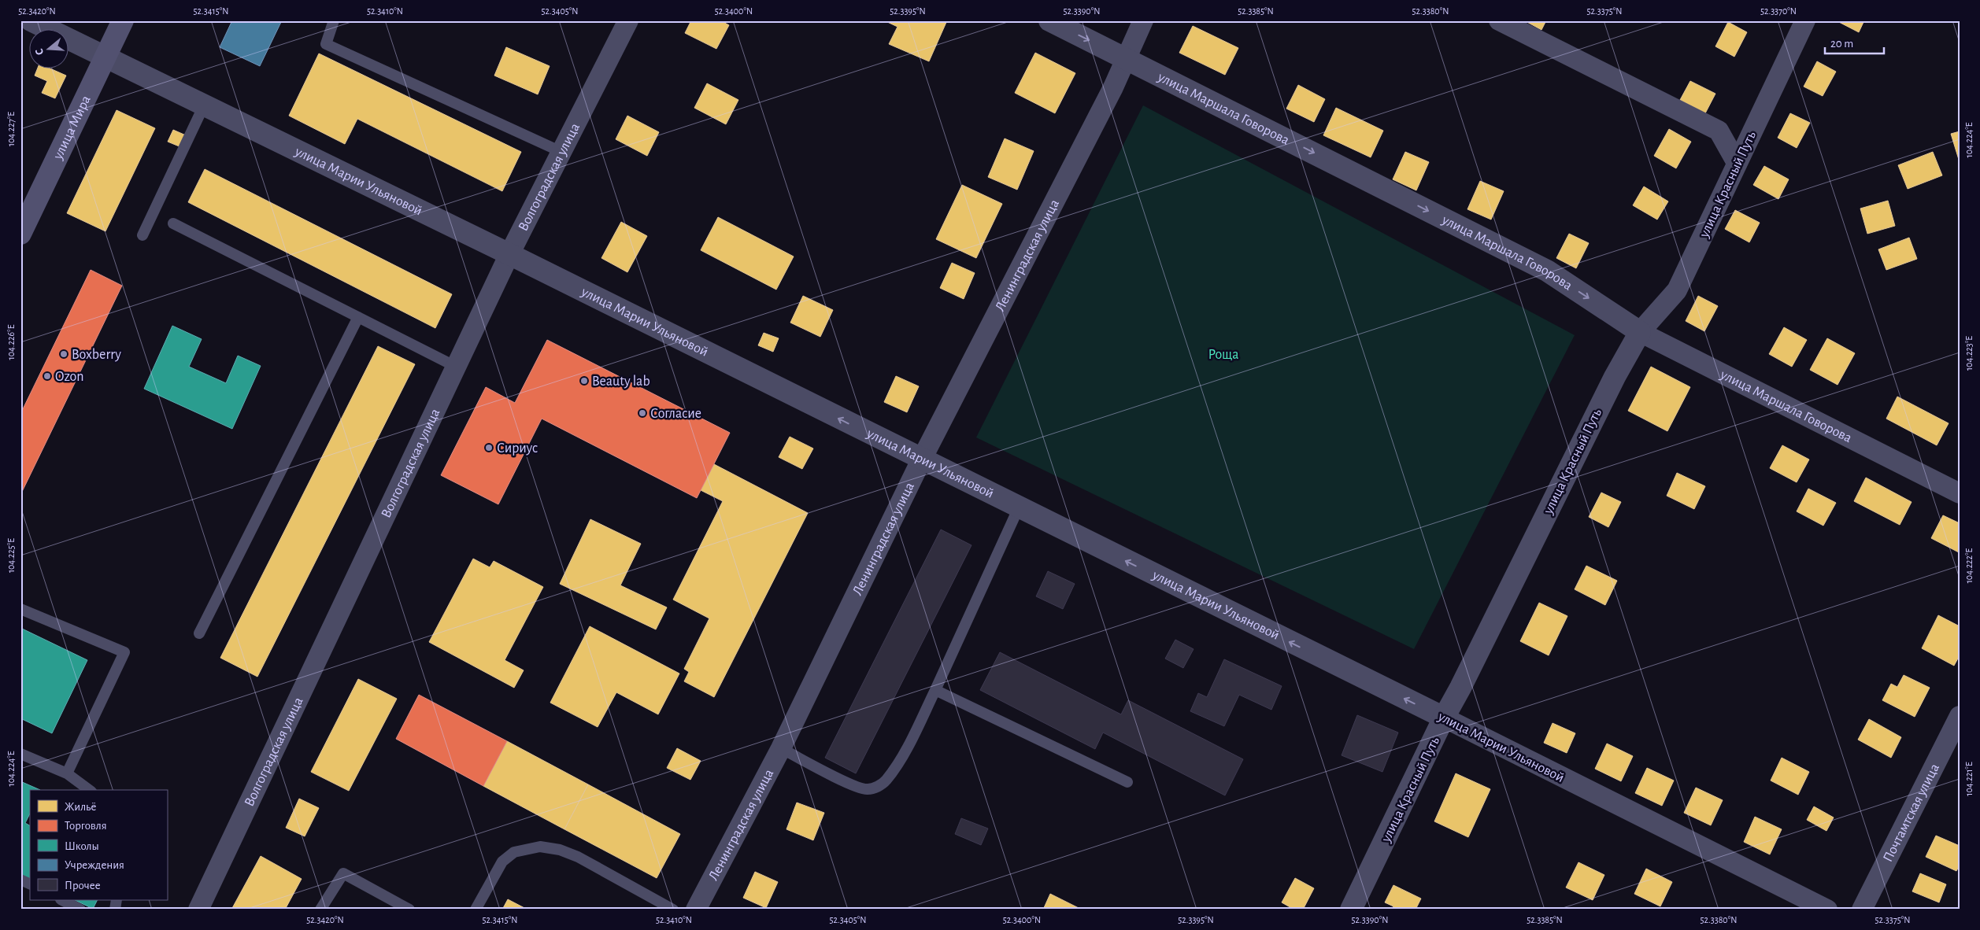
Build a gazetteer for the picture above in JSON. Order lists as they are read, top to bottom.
{
  "streets": {
    "main road": ["улица Мира"],
    "street": [
      "улица Маршала Говорова",
      "Волгоградская улица",
      "улица Марии Ульяновой",
      "улица Красный Путь",
      "Ленинградская улица",
      "Почтамтская улица"
    ]
  },
  "crossings": [
    ["улица Маршала Говорова", "улица Красный Путь"],
    ["улица Маршала Говорова", "Ленинградская улица"],
    ["улица Мира", "улица Марии Ульяновой"],
    ["Волгоградская улица", "улица Марии Ульяновой"],
    ["улица Марии Ульяновой", "улица Красный Путь"],
    ["улица Марии Ульяновой", "Ленинградская улица"]
  ],
  "one_way": ["улица Маршала Говорова", "улица Марии Ульяновой"],
  "parks": ["Роща"],
  "places": [
    "Boxberry",
    "Ozon",
    "Beauty lab",
    "Согласие",
    "Сириус"
  ],
  "legend": [
    "Жильё",
    "Торговля",
    "Школы",
    "Учреждения",
    "Прочее"
  ],
  "scale_bar": "20 m",
  "north": "left",
  "coordinates": [
    "52.3420°N",
    "52.3415°N",
    "52.3410°N",
    "52.3405°N",
    "52.3400°N",
    "52.3395°N",
    "52.3390°N",
    "52.3385°N",
    "52.3380°N",
    "52.3375°N",
    "52.3370°N",
    "104.227°E",
    "104.224°E",
    "104.226°E",
    "104.223°E",
    "104.225°E",
    "104.222°E",
    "104.221°E"
  ]
}
